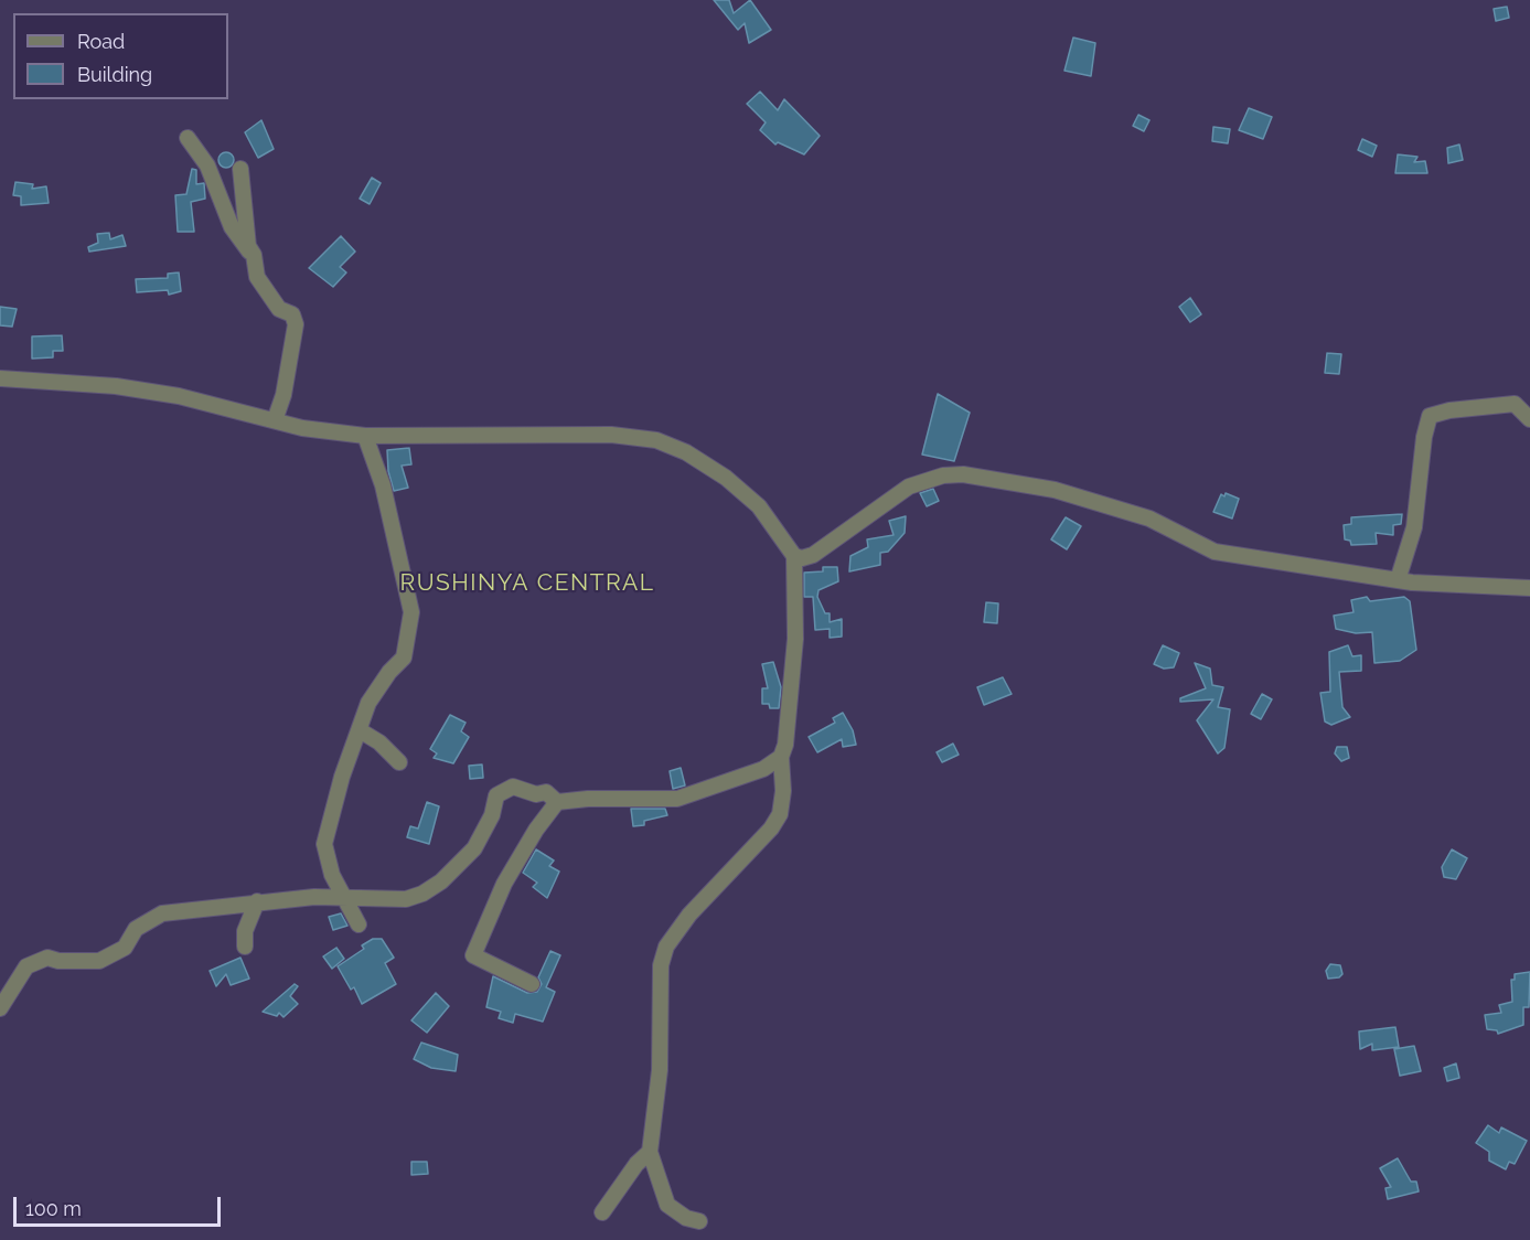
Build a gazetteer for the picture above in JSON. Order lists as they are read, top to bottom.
{
  "districts": ["RUSHINYA CENTRAL"],
  "legend": ["Road", "Building"],
  "scale_bar": "100 m"
}
